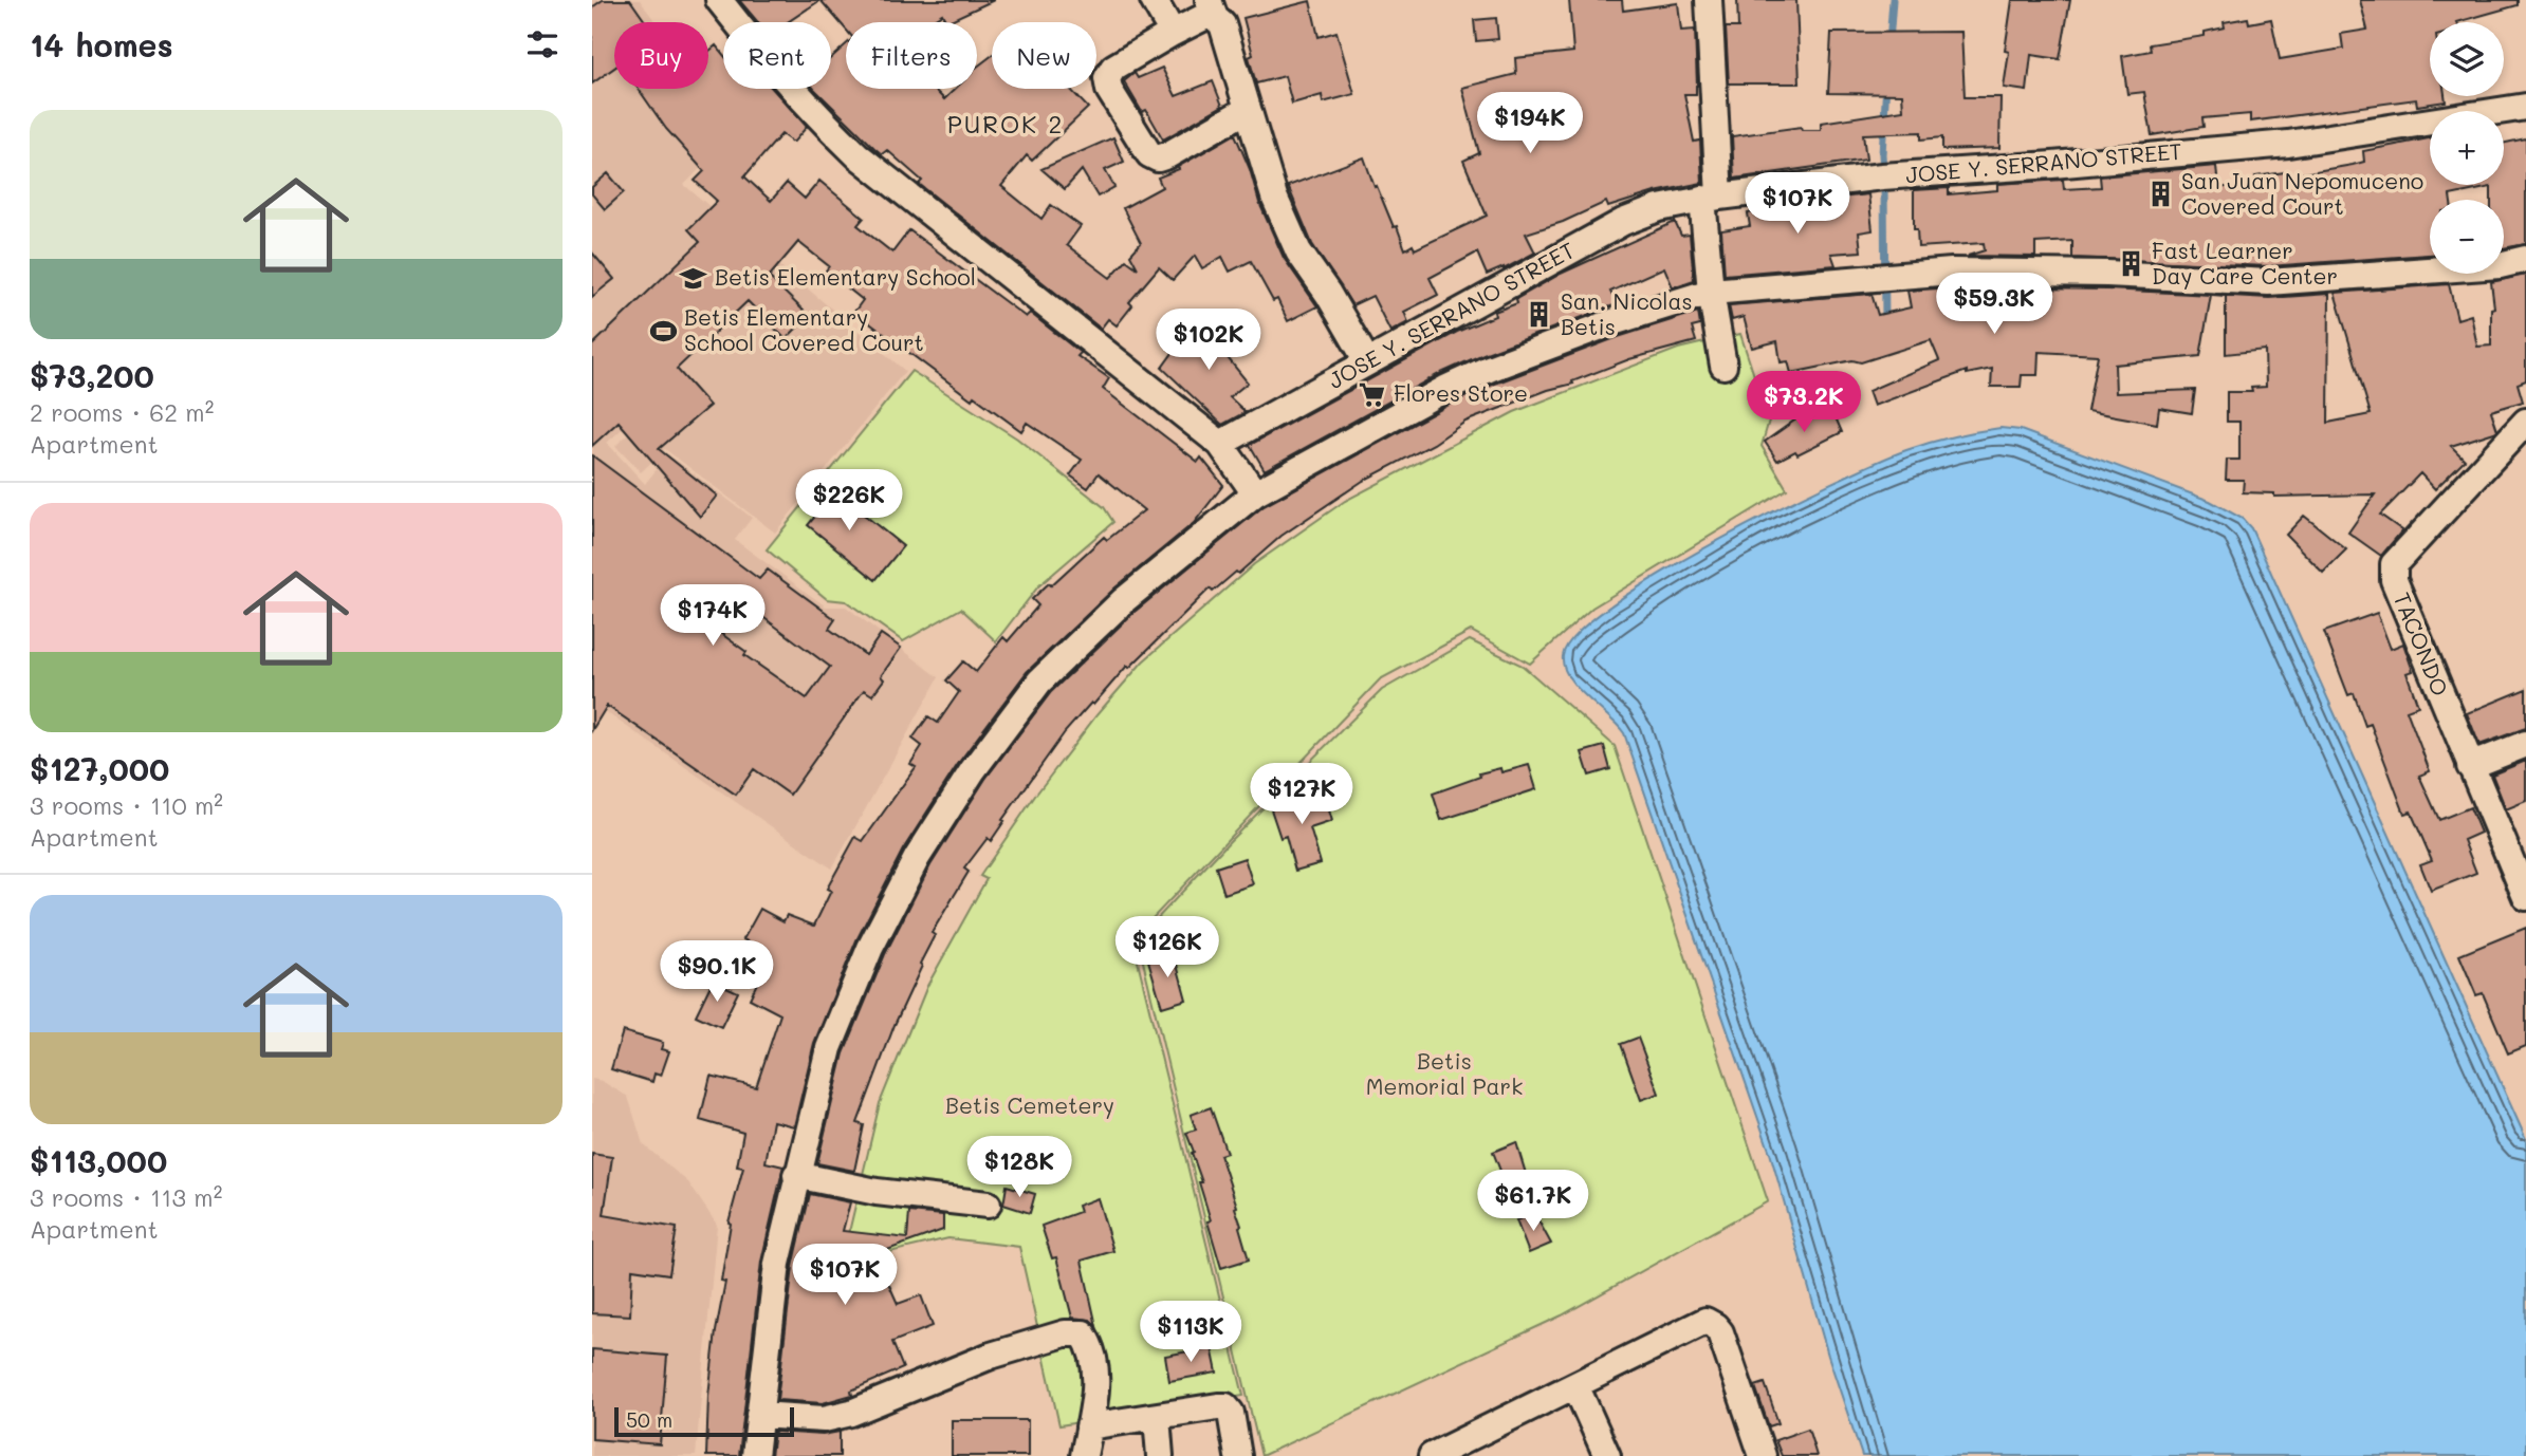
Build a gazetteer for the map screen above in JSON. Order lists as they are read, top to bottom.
{
  "streets": {
    "street": ["JOSE Y. SERRANO STREET", "TACONDO"]
  },
  "districts": ["PUROK 2"],
  "parks": ["Betis Memorial Park", "Betis Cemetery"],
  "places": {
    "building": ["San Juan Nepomuceno Covered Court", "Fast Learner Day Care Center", "San. Nicolas Betis"],
    "school or university": ["Betis Elementary School"],
    "sports": ["Betis Elementary School Covered Court"],
    "supermarket": ["Flores Store"]
  },
  "scale_bar": "50 m",
  "page": {
    "heading": "14 homes",
    "map_buttons": ["+", "−"],
    "chip": [
      "Buy",
      "Rent",
      "Filters",
      "New"
    ],
    "list": [
      {
        "name": "$73,200",
        "note": "2 rooms · 62 m² · Apartment"
      },
      {
        "name": "$127,000",
        "note": "3 rooms · 110 m² · Apartment"
      },
      {
        "name": "$113,000",
        "note": "3 rooms · 113 m² · Apartment"
      }
    ],
    "price": [
      "$194K",
      "$107K",
      "$59.3K",
      "$102K",
      "$73.2K",
      "$226K",
      "$174K",
      "$127K",
      "$126K",
      "$90.1K",
      "$128K",
      "$61.7K",
      "$107K",
      "$113K"
    ],
    "scale": "50 m"
  }
}
